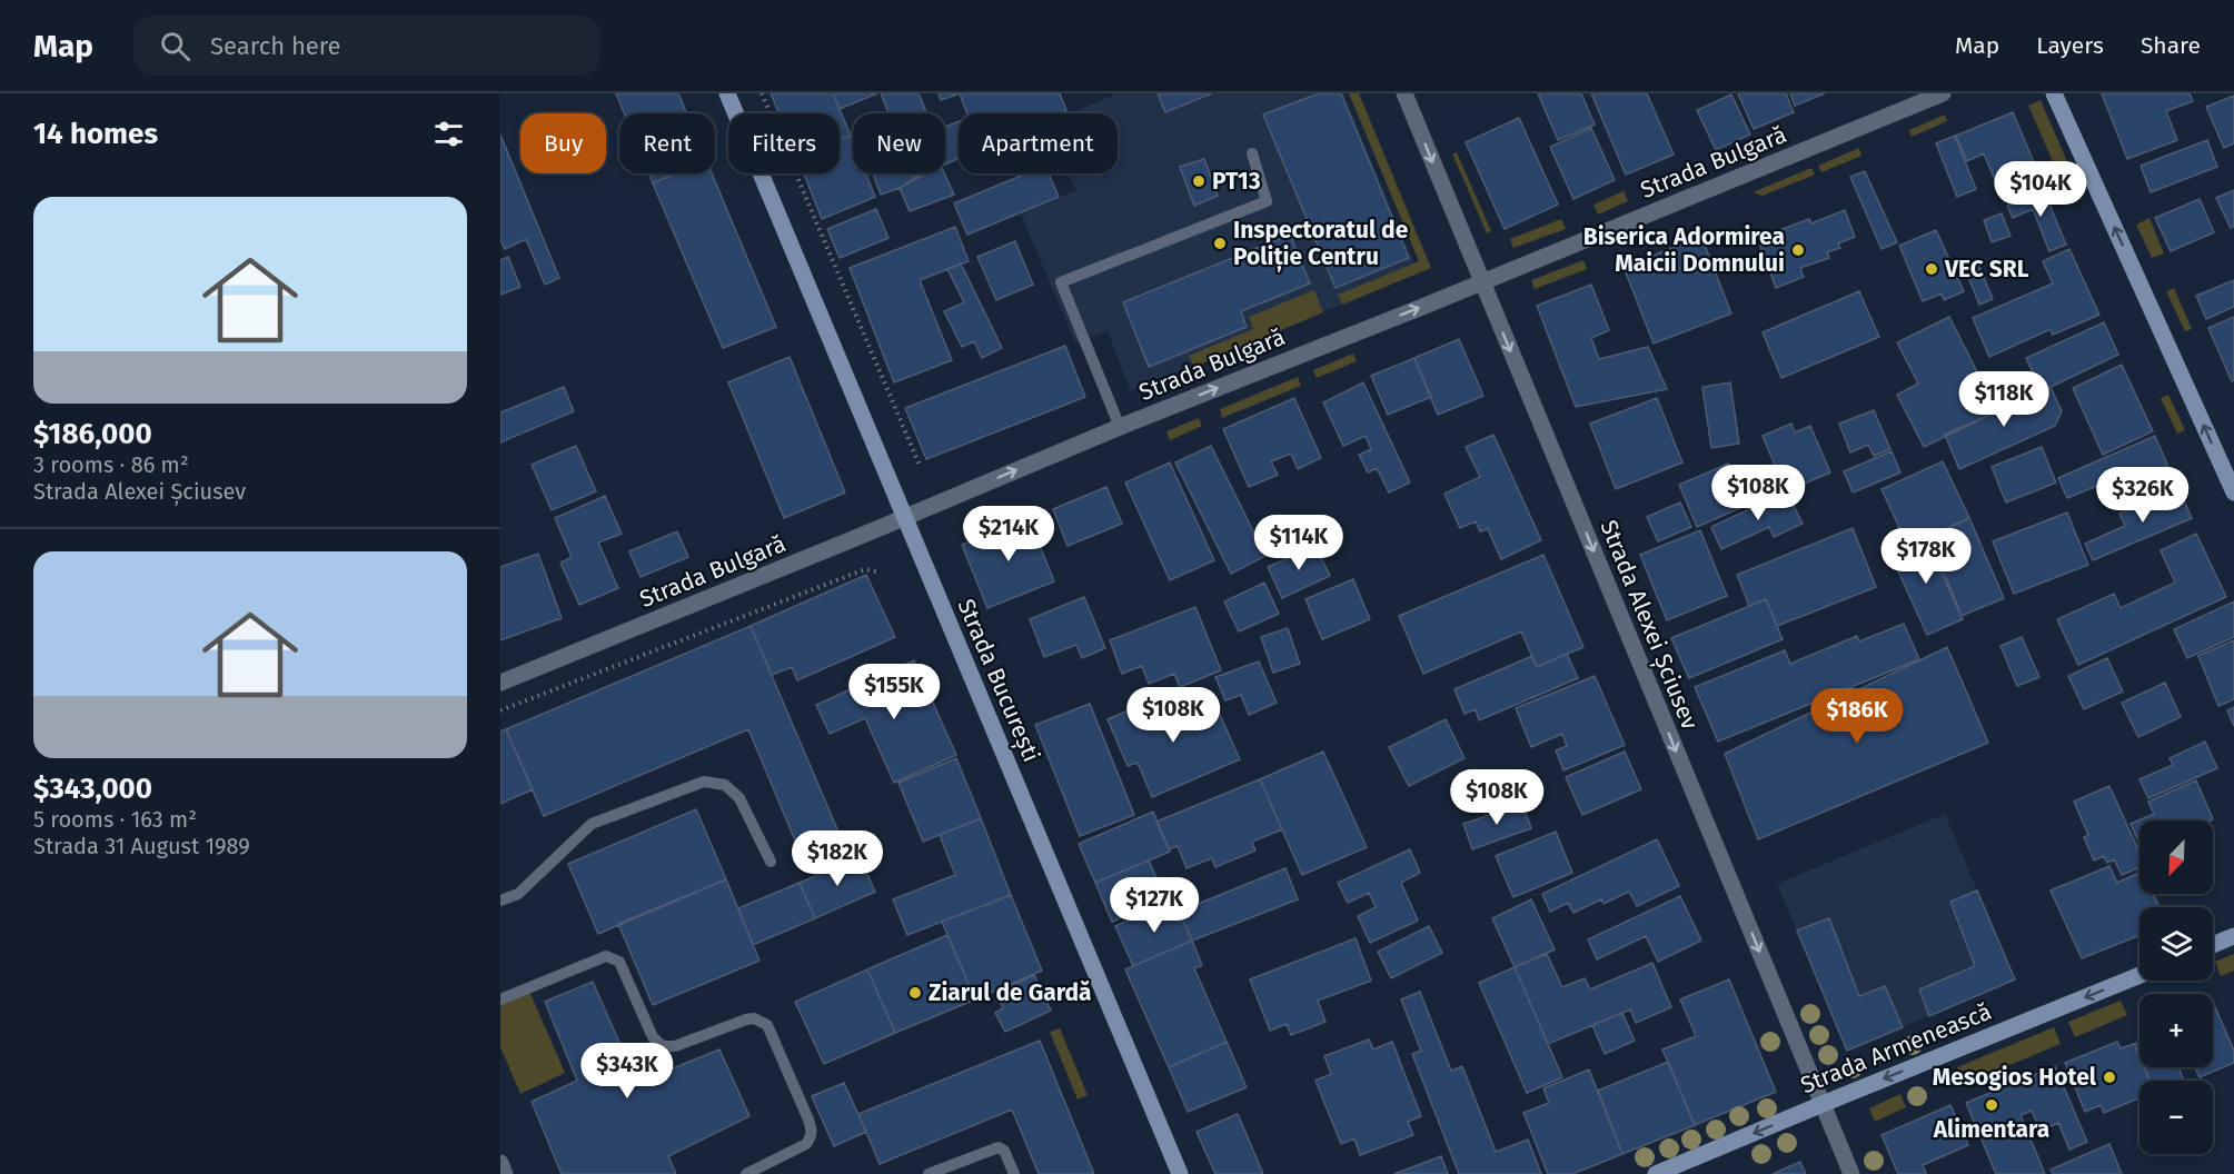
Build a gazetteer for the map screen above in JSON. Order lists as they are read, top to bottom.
{
  "streets": {
    "main road": ["Strada București", "Strada Armenească"],
    "street": ["Strada Bulgară", "Strada Alexei Șciusev"]
  },
  "crossings": [
    ["Strada Bulgară", "Strada Alexei Șciusev"],
    ["Strada Bulgară", "Strada București"],
    ["Strada Alexei Șciusev", "Strada Armenească"]
  ],
  "one_way": ["Strada Bulgară", "Strada Alexei Șciusev", "Strada Armenească"],
  "places": [
    "PT13",
    "Inspectoratul de Poliție Centru",
    "Biserica Adormirea Maicii Domnului",
    "VEC SRL",
    "Ziarul de Gardă",
    "Mesogios Hotel",
    "Alimentara"
  ],
  "north": "bottom left",
  "page": {
    "header": "Map",
    "search": "Search here",
    "nav": ["Map", "Layers", "Share"],
    "heading": "14 homes",
    "chip": [
      "Buy",
      "Rent",
      "Filters",
      "New",
      "Apartment"
    ],
    "price": [
      "$104K",
      "$118K",
      "$108K",
      "$326K",
      "$214K",
      "$114K",
      "$178K",
      "$155K",
      "$108K",
      "$186K",
      "$108K",
      "$182K",
      "$127K",
      "$343K"
    ],
    "list": [
      {
        "name": "$186,000",
        "note": "3 rooms · 86 m² · Strada Alexei Șciusev"
      },
      {
        "name": "$343,000",
        "note": "5 rooms · 163 m² · Strada 31 August 1989"
      }
    ],
    "map_buttons": ["+", "−"]
  }
}
